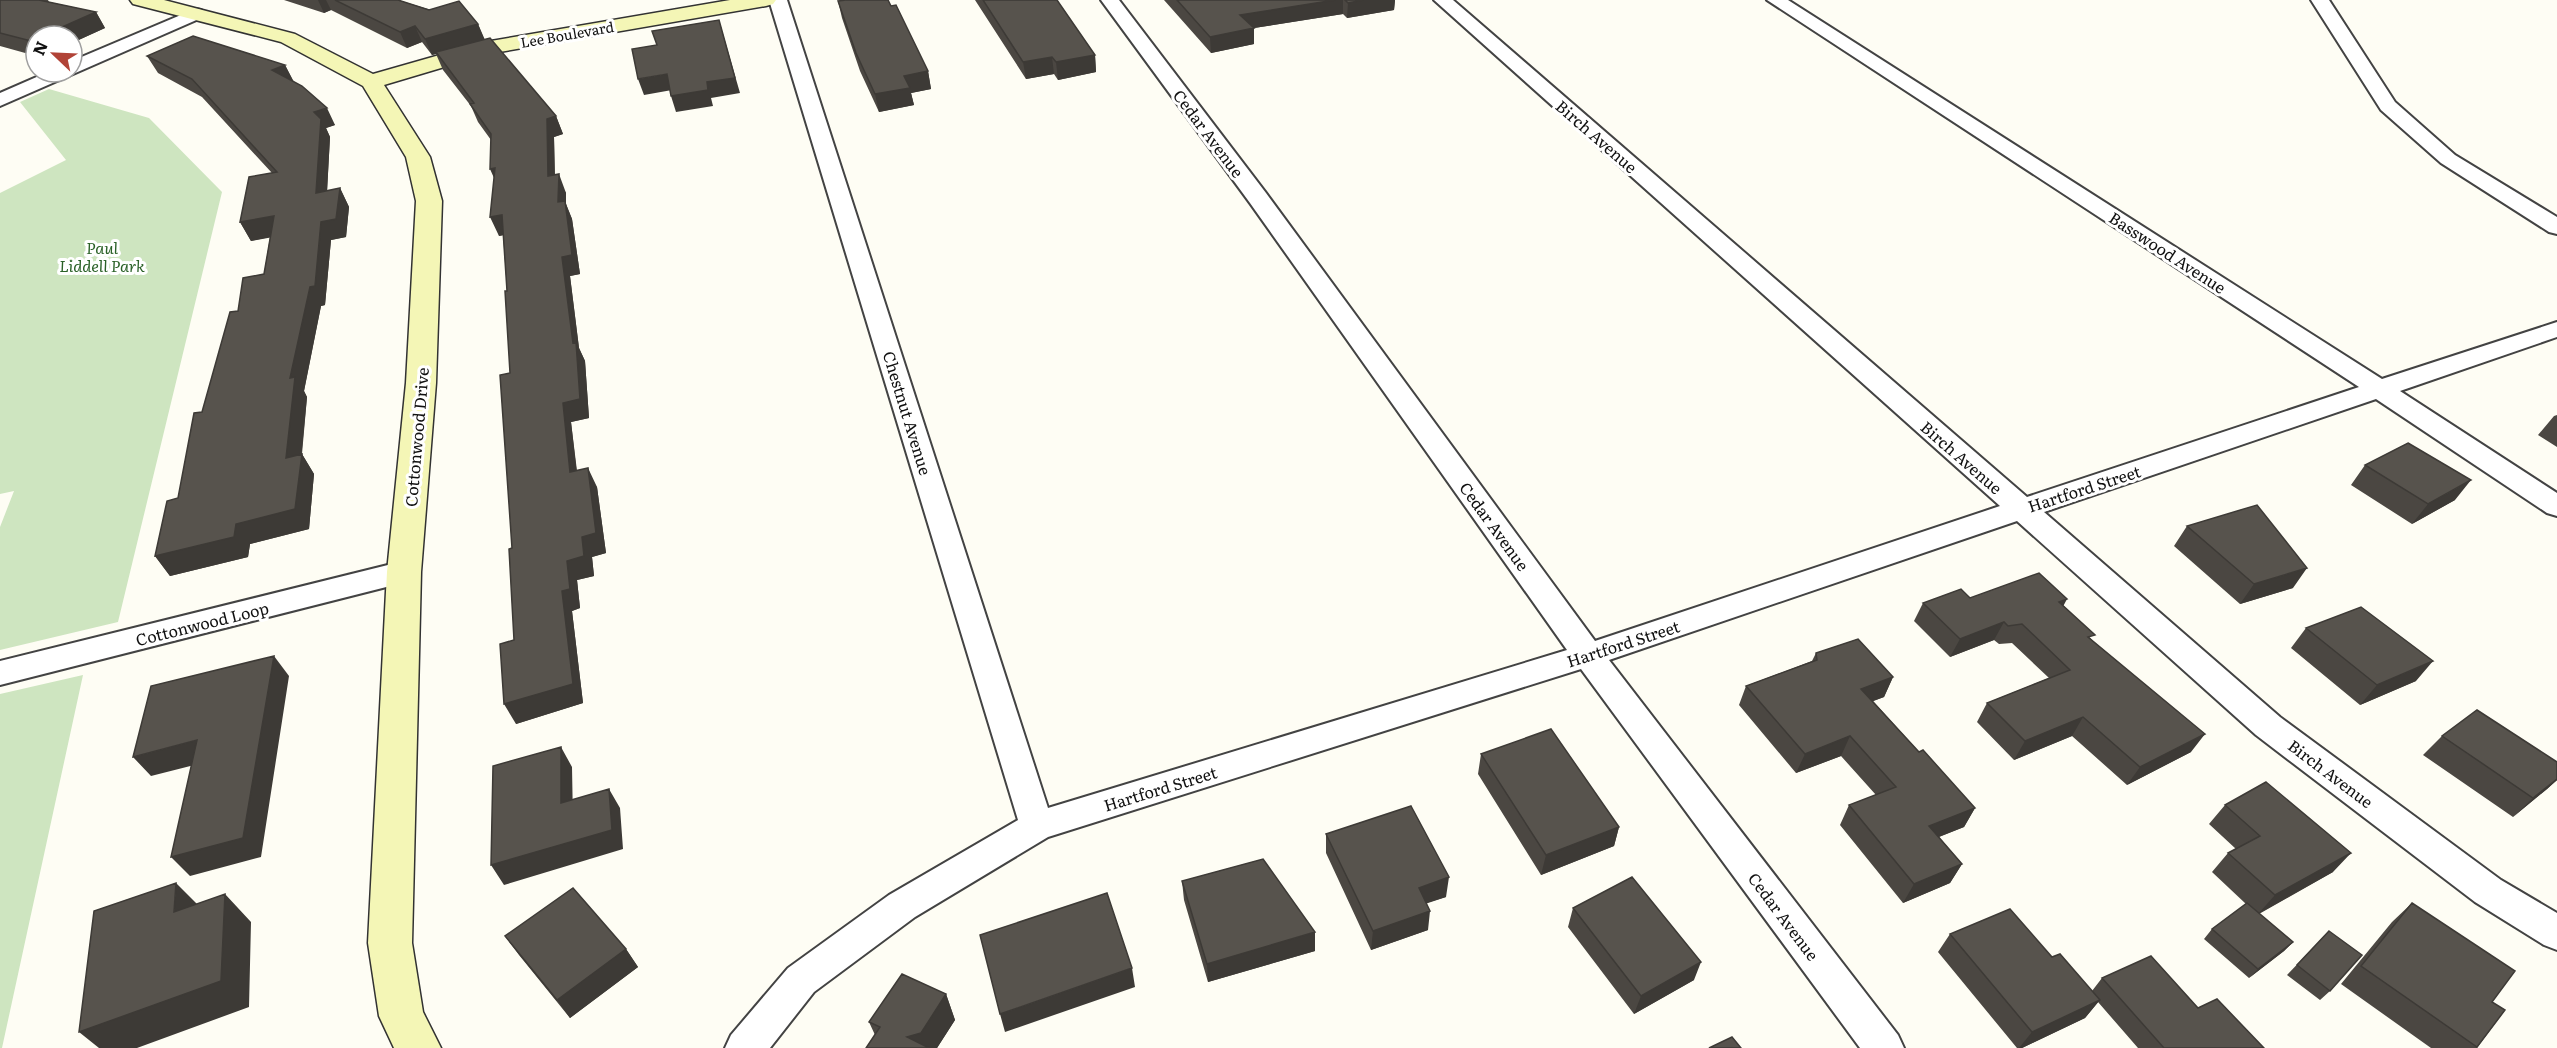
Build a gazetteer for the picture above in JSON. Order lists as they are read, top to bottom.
{
  "streets": {
    "street": [
      "Lee Boulevard",
      "Cedar Avenue",
      "Birch Avenue",
      "Basswood Avenue",
      "Chestnut Avenue",
      "Cottonwood Drive",
      "Hartford Street",
      "Cottonwood Loop"
    ]
  },
  "crossings": [
    ["Lee Boulevard", "Cottonwood Drive"],
    ["Cedar Avenue", "Hartford Street"],
    ["Birch Avenue", "Hartford Street"],
    ["Basswood Avenue", "Hartford Street"],
    ["Chestnut Avenue", "Hartford Street"],
    ["Cottonwood Drive", "Cottonwood Loop"]
  ],
  "parks": ["Paul Liddell Park"],
  "north": "top left"
}
